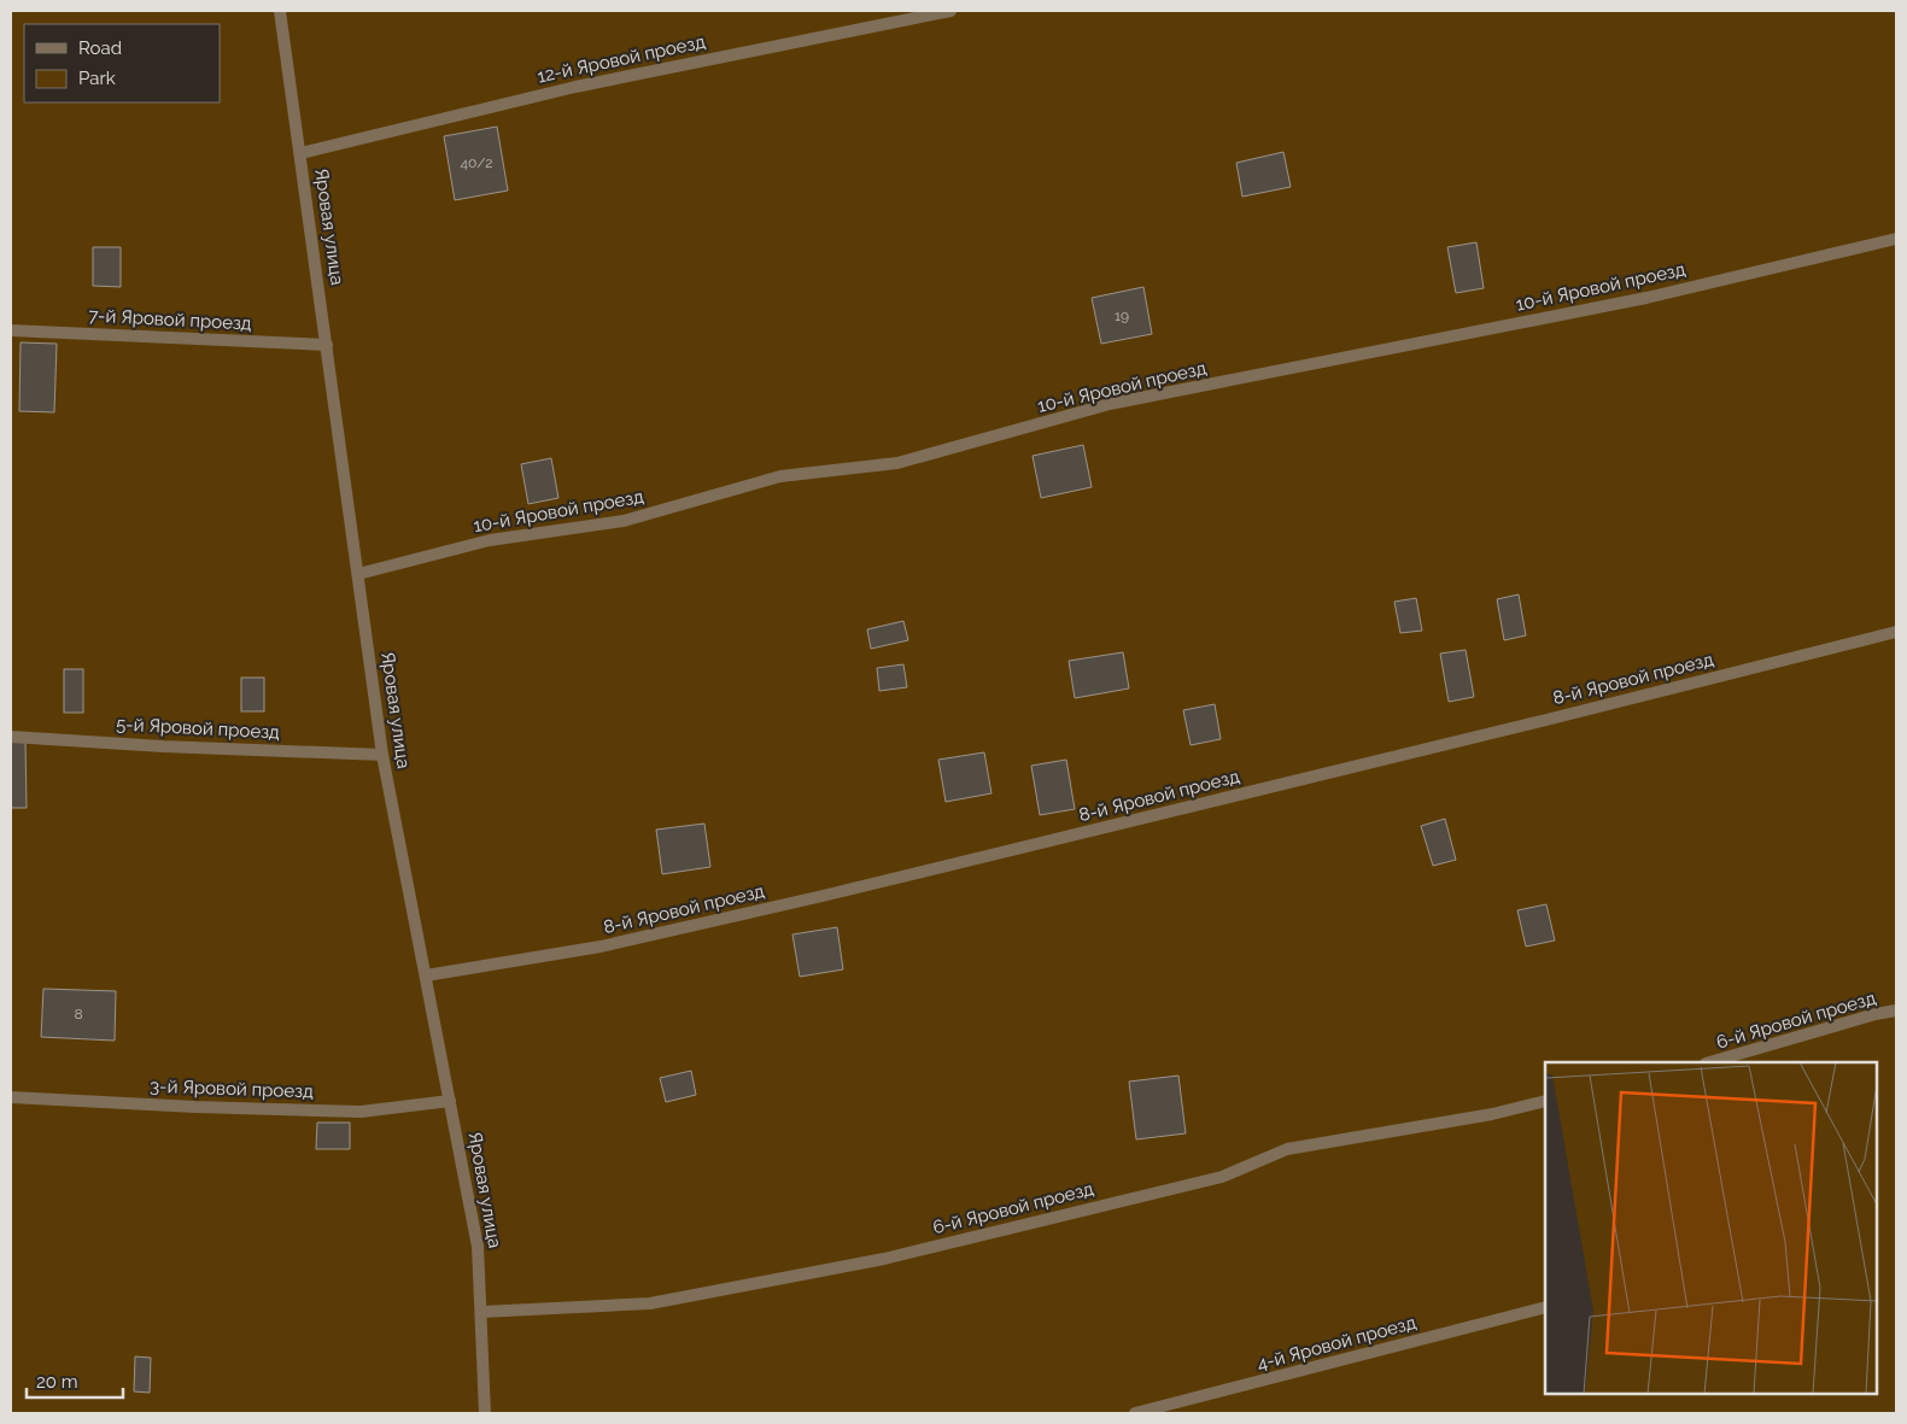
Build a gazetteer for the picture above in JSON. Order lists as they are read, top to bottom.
{
  "streets": {
    "street": [
      "12-й Яровой проезд",
      "Яровая улица",
      "10-й Яровой проезд",
      "7-й Яровой проезд",
      "8-й Яровой проезд",
      "5-й Яровой проезд",
      "6-й Яровой проезд",
      "3-й Яровой проезд",
      "4-й Яровой проезд"
    ]
  },
  "crossings": [
    ["12-й Яровой проезд", "Яровая улица"],
    ["Яровая улица", "10-й Яровой проезд"],
    ["Яровая улица", "7-й Яровой проезд"],
    ["Яровая улица", "8-й Яровой проезд"],
    ["Яровая улица", "5-й Яровой проезд"],
    ["Яровая улица", "6-й Яровой проезд"],
    ["Яровая улица", "3-й Яровой проезд"]
  ],
  "house_numbers": ["40/2", "19", "8"],
  "legend": ["Road", "Park"],
  "scale_bar": "20 m"
}
